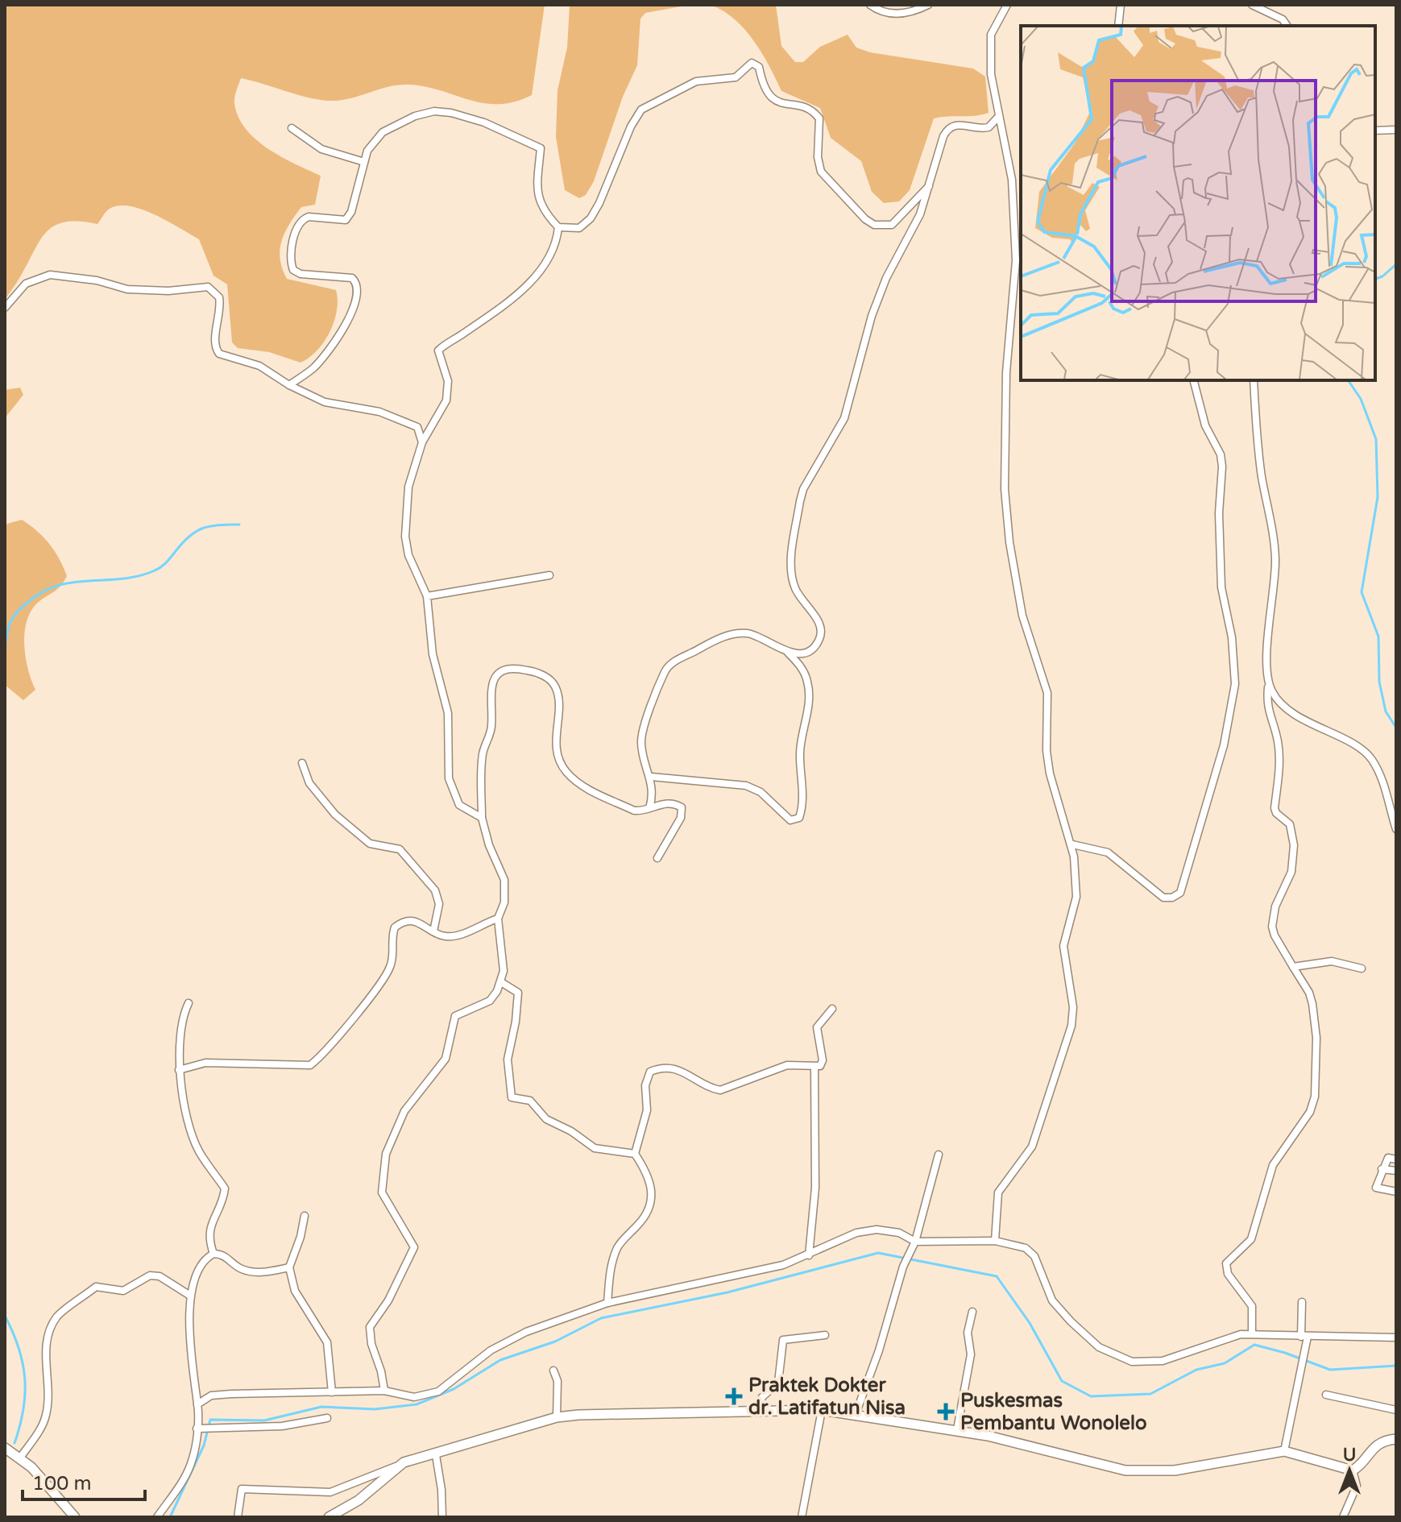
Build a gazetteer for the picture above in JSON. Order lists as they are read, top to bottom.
{
  "places": {
    "health": ["Praktek Dokter dr. Latifatun Nisa", "Puskesmas Pembantu Wonolelo"]
  },
  "scale_bar": "100 m",
  "north": "top"
}
